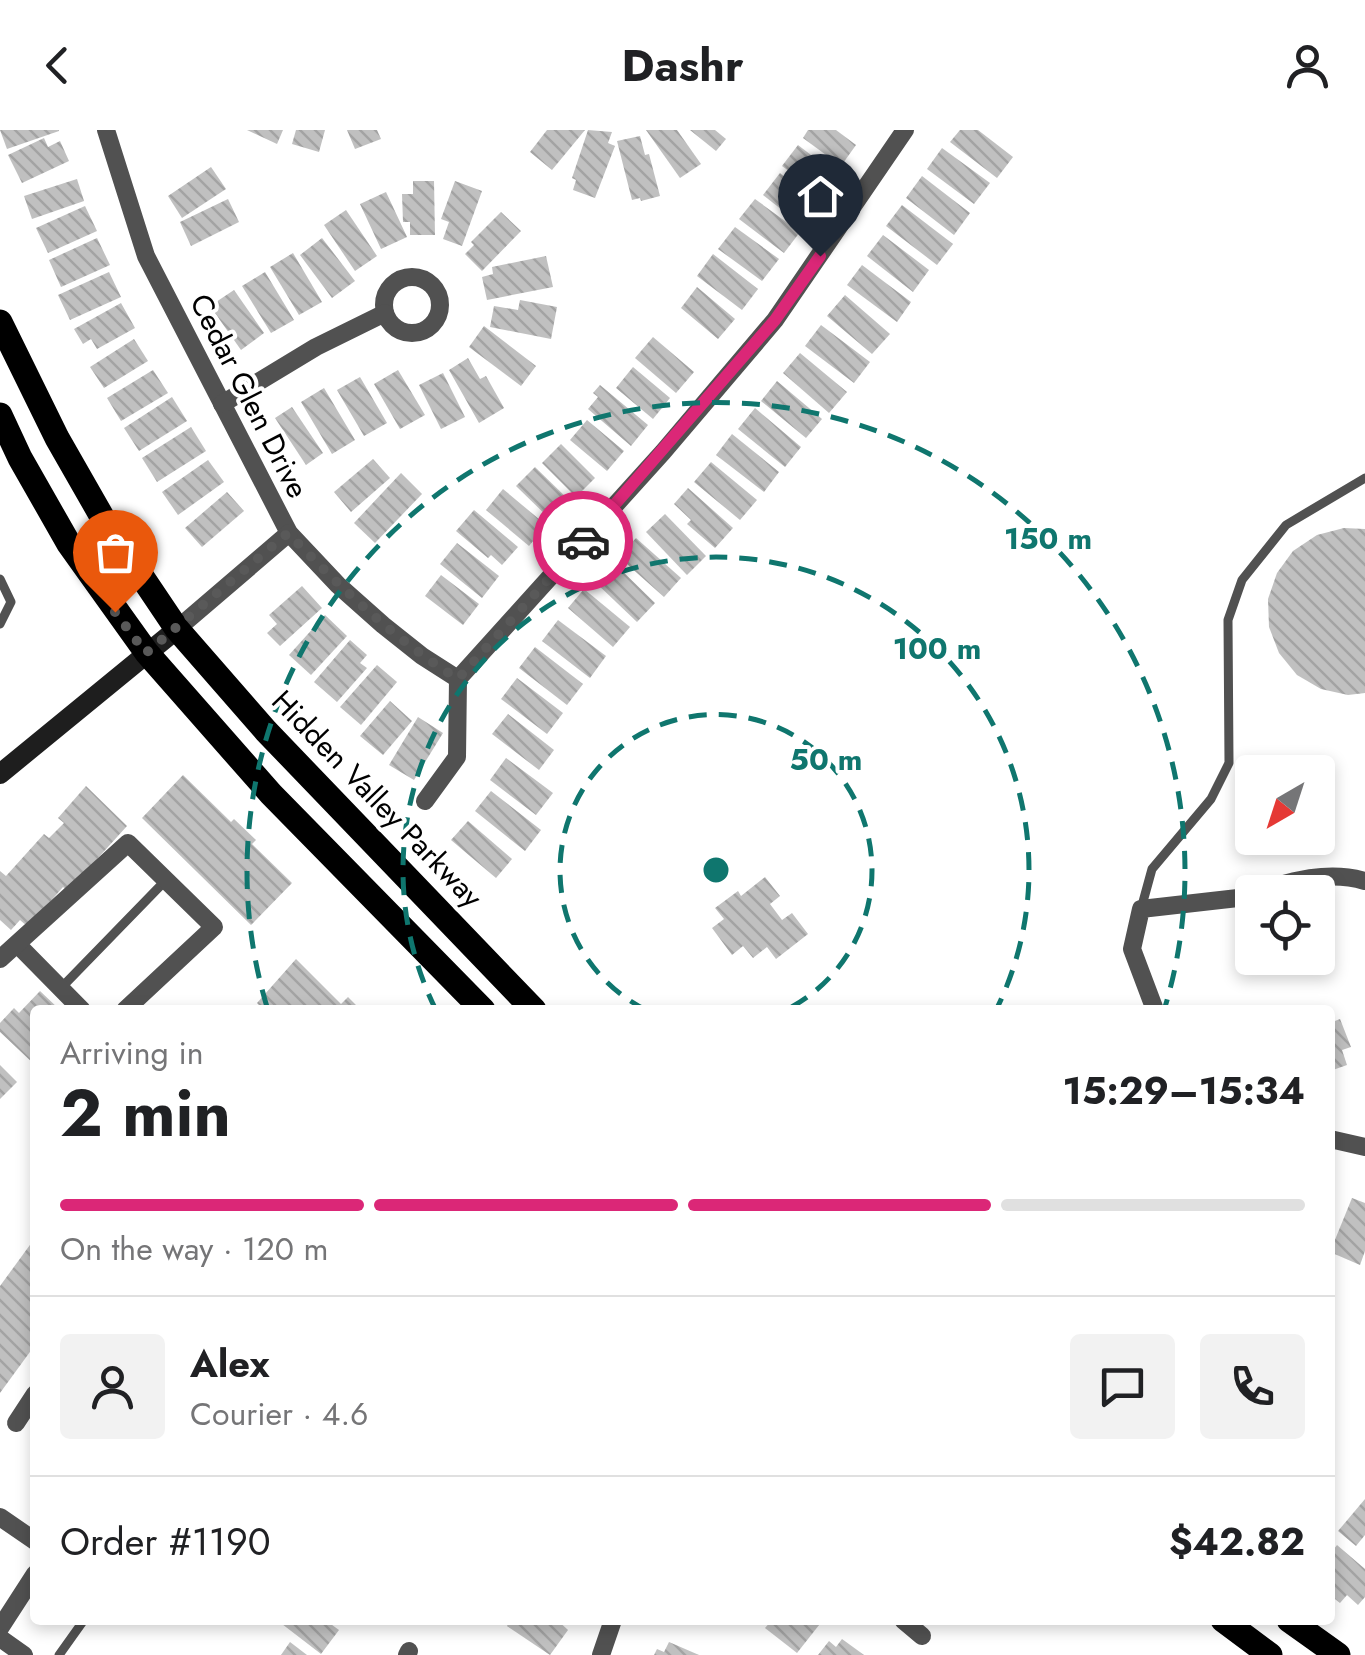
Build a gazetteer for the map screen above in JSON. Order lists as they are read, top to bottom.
{
  "streets": {
    "main road": ["Hidden Valley Parkway"],
    "street": ["Cedar Glen Drive"]
  },
  "north": "bottom left",
  "page": {
    "header": "Dashr",
    "heading": ["2 min", "Arriving in", "15:29–15:34"],
    "panel": [
      "Alex",
      "Courier · 4.6",
      "Order #1190",
      "$42.82"
    ],
    "bar": "On the way · 120 m"
  },
  "rings": ["150 m", "100 m", "50 m"]
}
